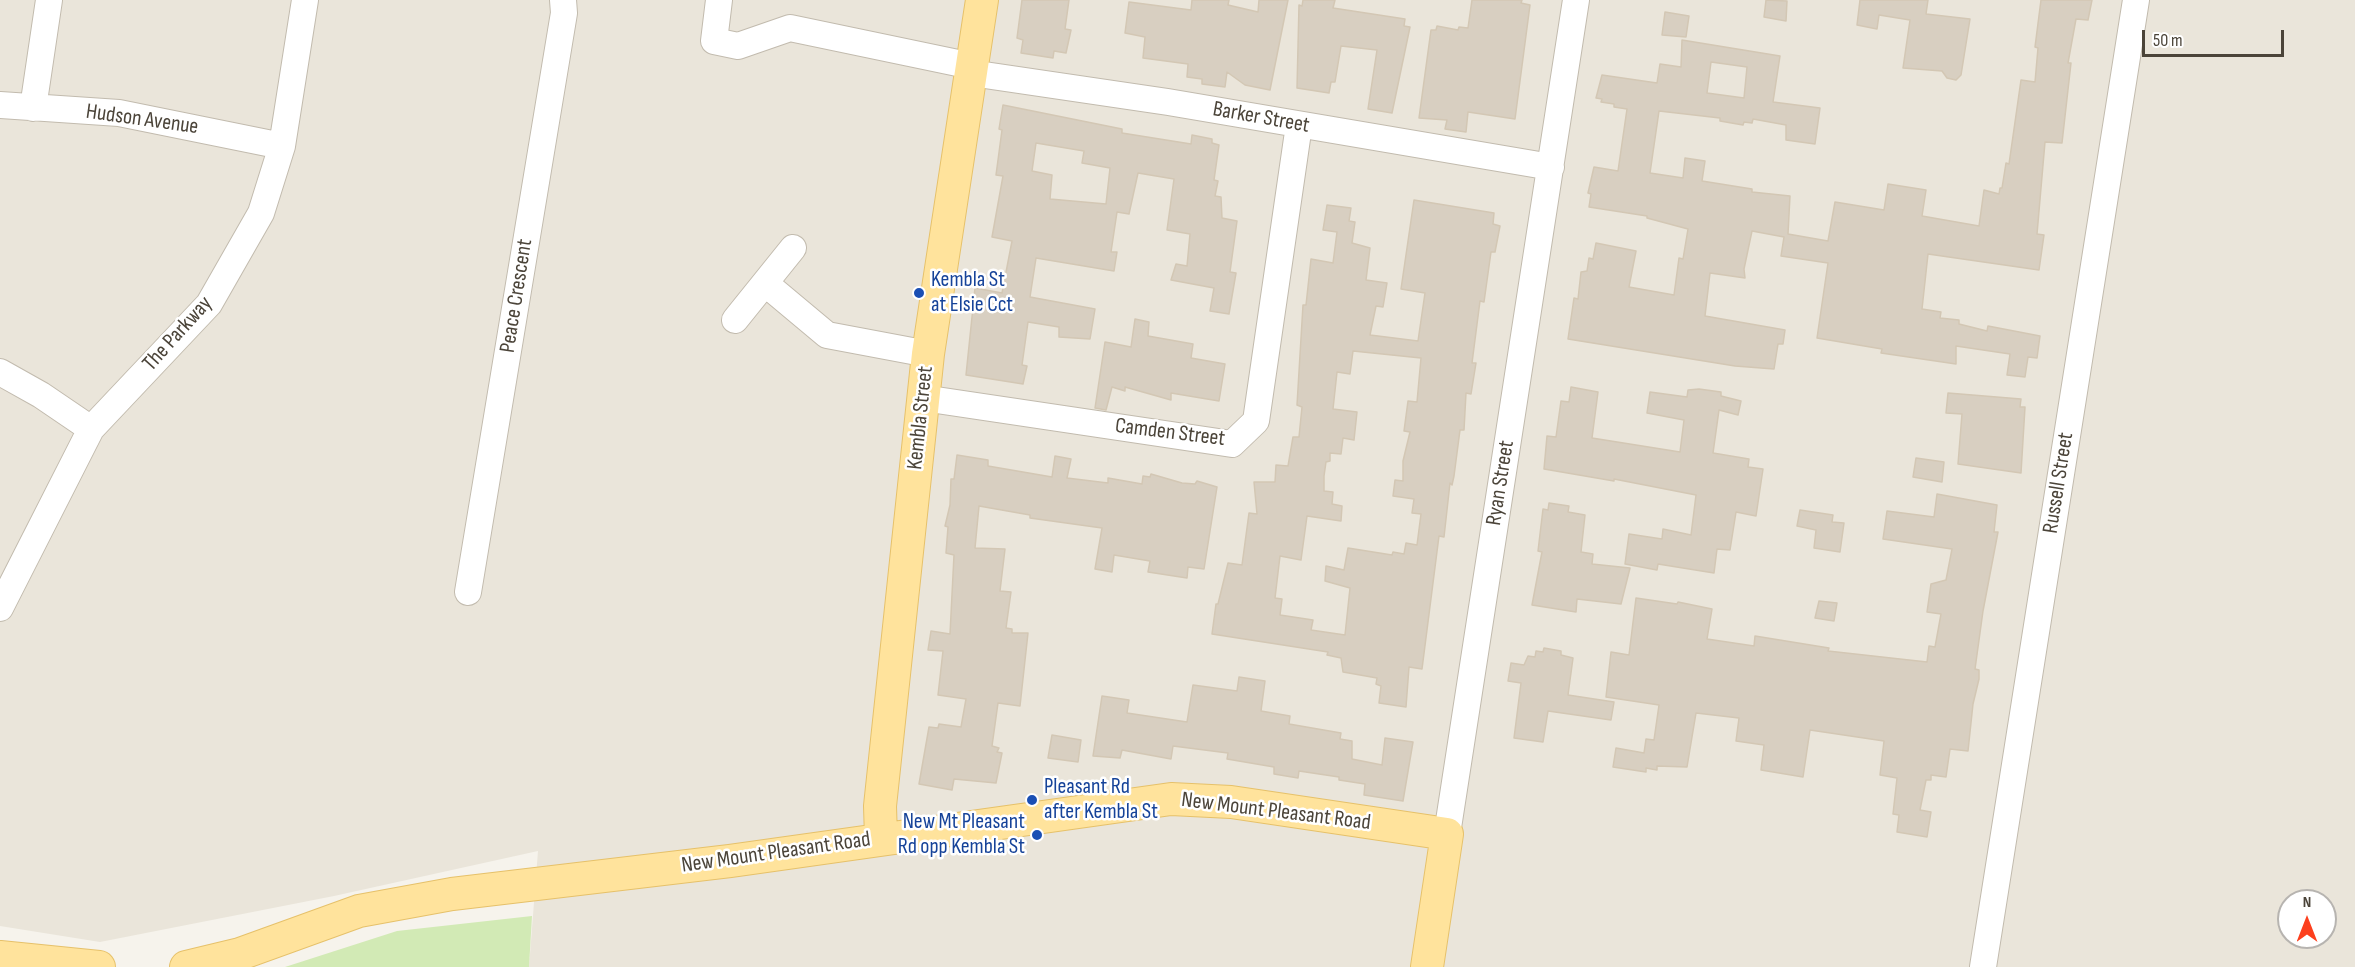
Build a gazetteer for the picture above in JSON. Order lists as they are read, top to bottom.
{
  "streets": {
    "main road": ["Kembla Street", "Ryan Street", "New Mount Pleasant Road"],
    "street": [
      "Barker Street",
      "Hudson Avenue",
      "Peace Crescent",
      "The Parkway",
      "Camden Street",
      "Russell Street"
    ]
  },
  "crossings": [
    ["Barker Street", "Kembla Street"],
    ["Barker Street", "Camden Street"],
    ["Barker Street", "Ryan Street"],
    ["Hudson Avenue", "The Parkway"],
    ["Kembla Street", "Camden Street"],
    ["Kembla Street", "New Mount Pleasant Road"],
    ["Ryan Street", "New Mount Pleasant Road"]
  ],
  "places": ["Kembla St at Elsie Cct", "Pleasant Rd after Kembla St", "New Mt Pleasant Rd opp Kembla St"],
  "scale_bar": "50 m",
  "north": "top"
}
